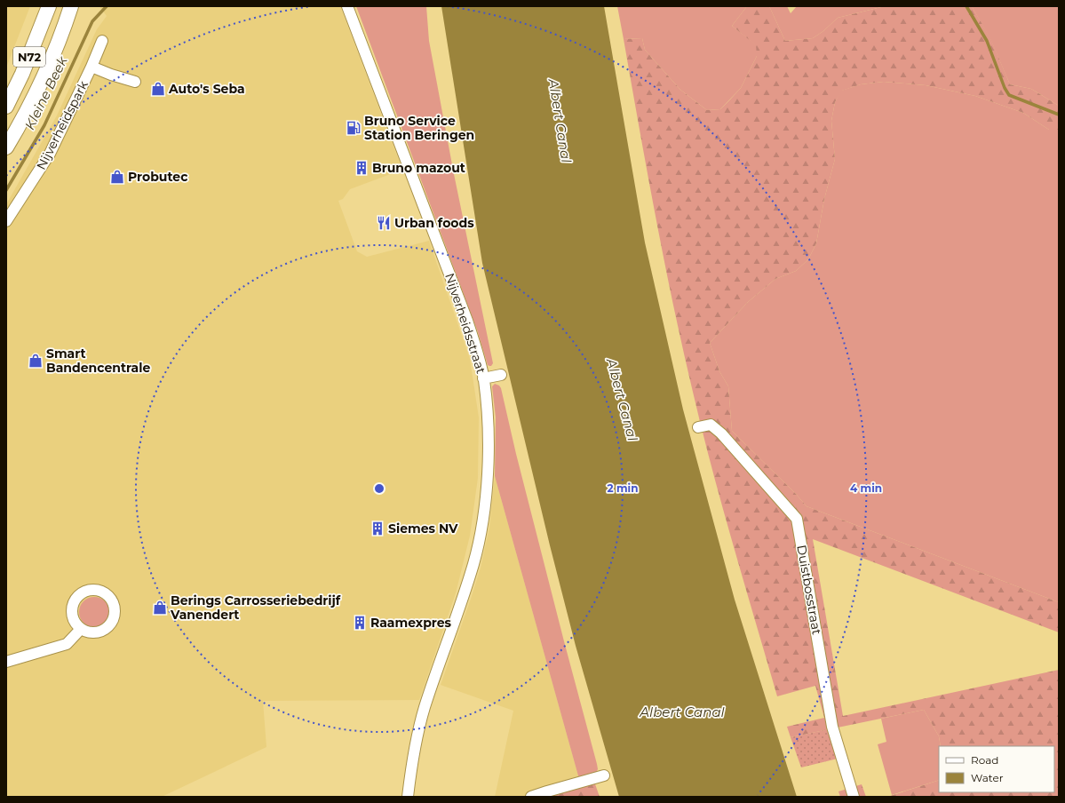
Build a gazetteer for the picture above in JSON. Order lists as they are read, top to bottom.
{
  "streets": {
    "main road": ["N72"],
    "street": ["Nijverheidspark", "Nijverheidsstraat", "Duistbosstraat"]
  },
  "water": ["Kleine Beek", "Albert Canal"],
  "places": {
    "shop": [
      "Auto's Seba",
      "Probutec",
      "Smart Bandencentrale",
      "Berings Carrosseriebedrijf Vanendert"
    ],
    "fuel station": ["Bruno Service Station Beringen"],
    "building": ["Bruno mazout", "Siemes NV", "Raamexpres"],
    "restaurant": ["Urban foods"]
  },
  "legend": ["Road", "Water"],
  "rings": ["2 min", "4 min"]
}
